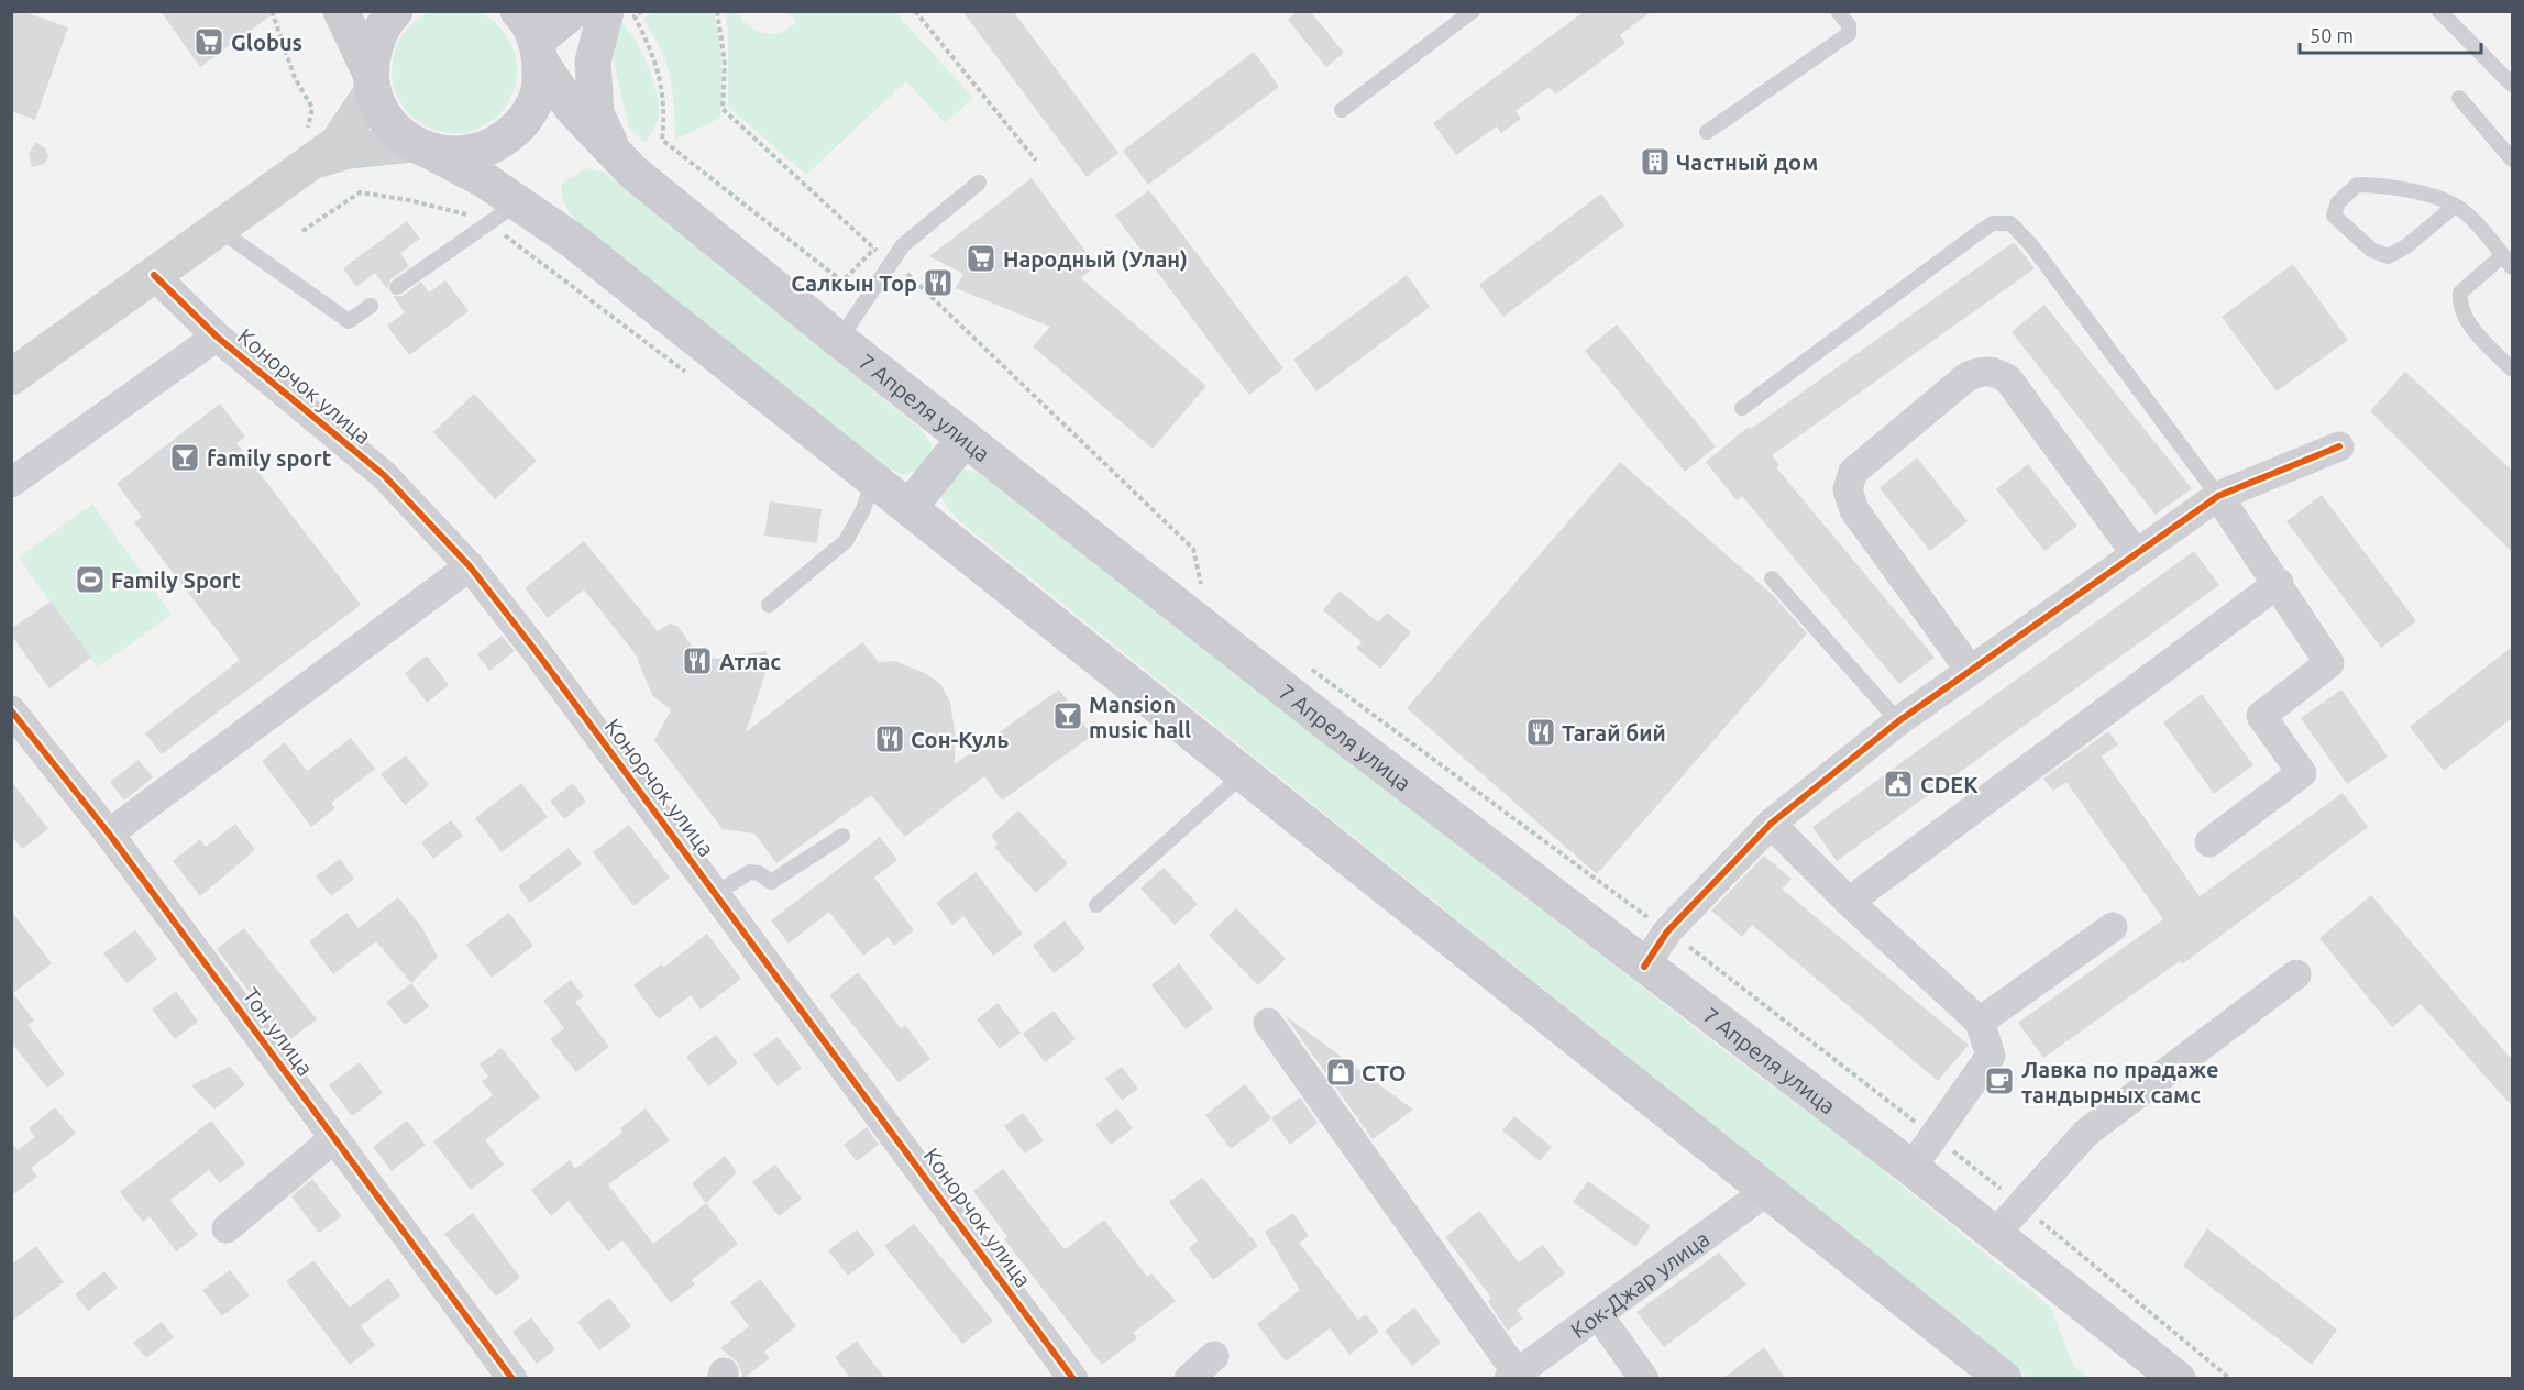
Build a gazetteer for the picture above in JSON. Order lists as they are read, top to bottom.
{
  "streets": {
    "main road": ["7 Апреля улица"],
    "street": ["Конорчок улица", "Тон улица", "Кок-Джар улица"]
  },
  "places": {
    "supermarket": ["Globus", "Народный (Улан)"],
    "building": ["Частный дом"],
    "restaurant": [
      "Салкын Тор",
      "Атлас",
      "Тагай бий",
      "Сон-Куль"
    ],
    "bar": ["family sport", "Mansion music hall"],
    "sports": ["Family Sport"],
    "public building": ["CDEK"],
    "shop": ["СТО"],
    "cafe": ["Лавка по прадаже тандырных самс"]
  },
  "scale_bar": "50 m"
}
